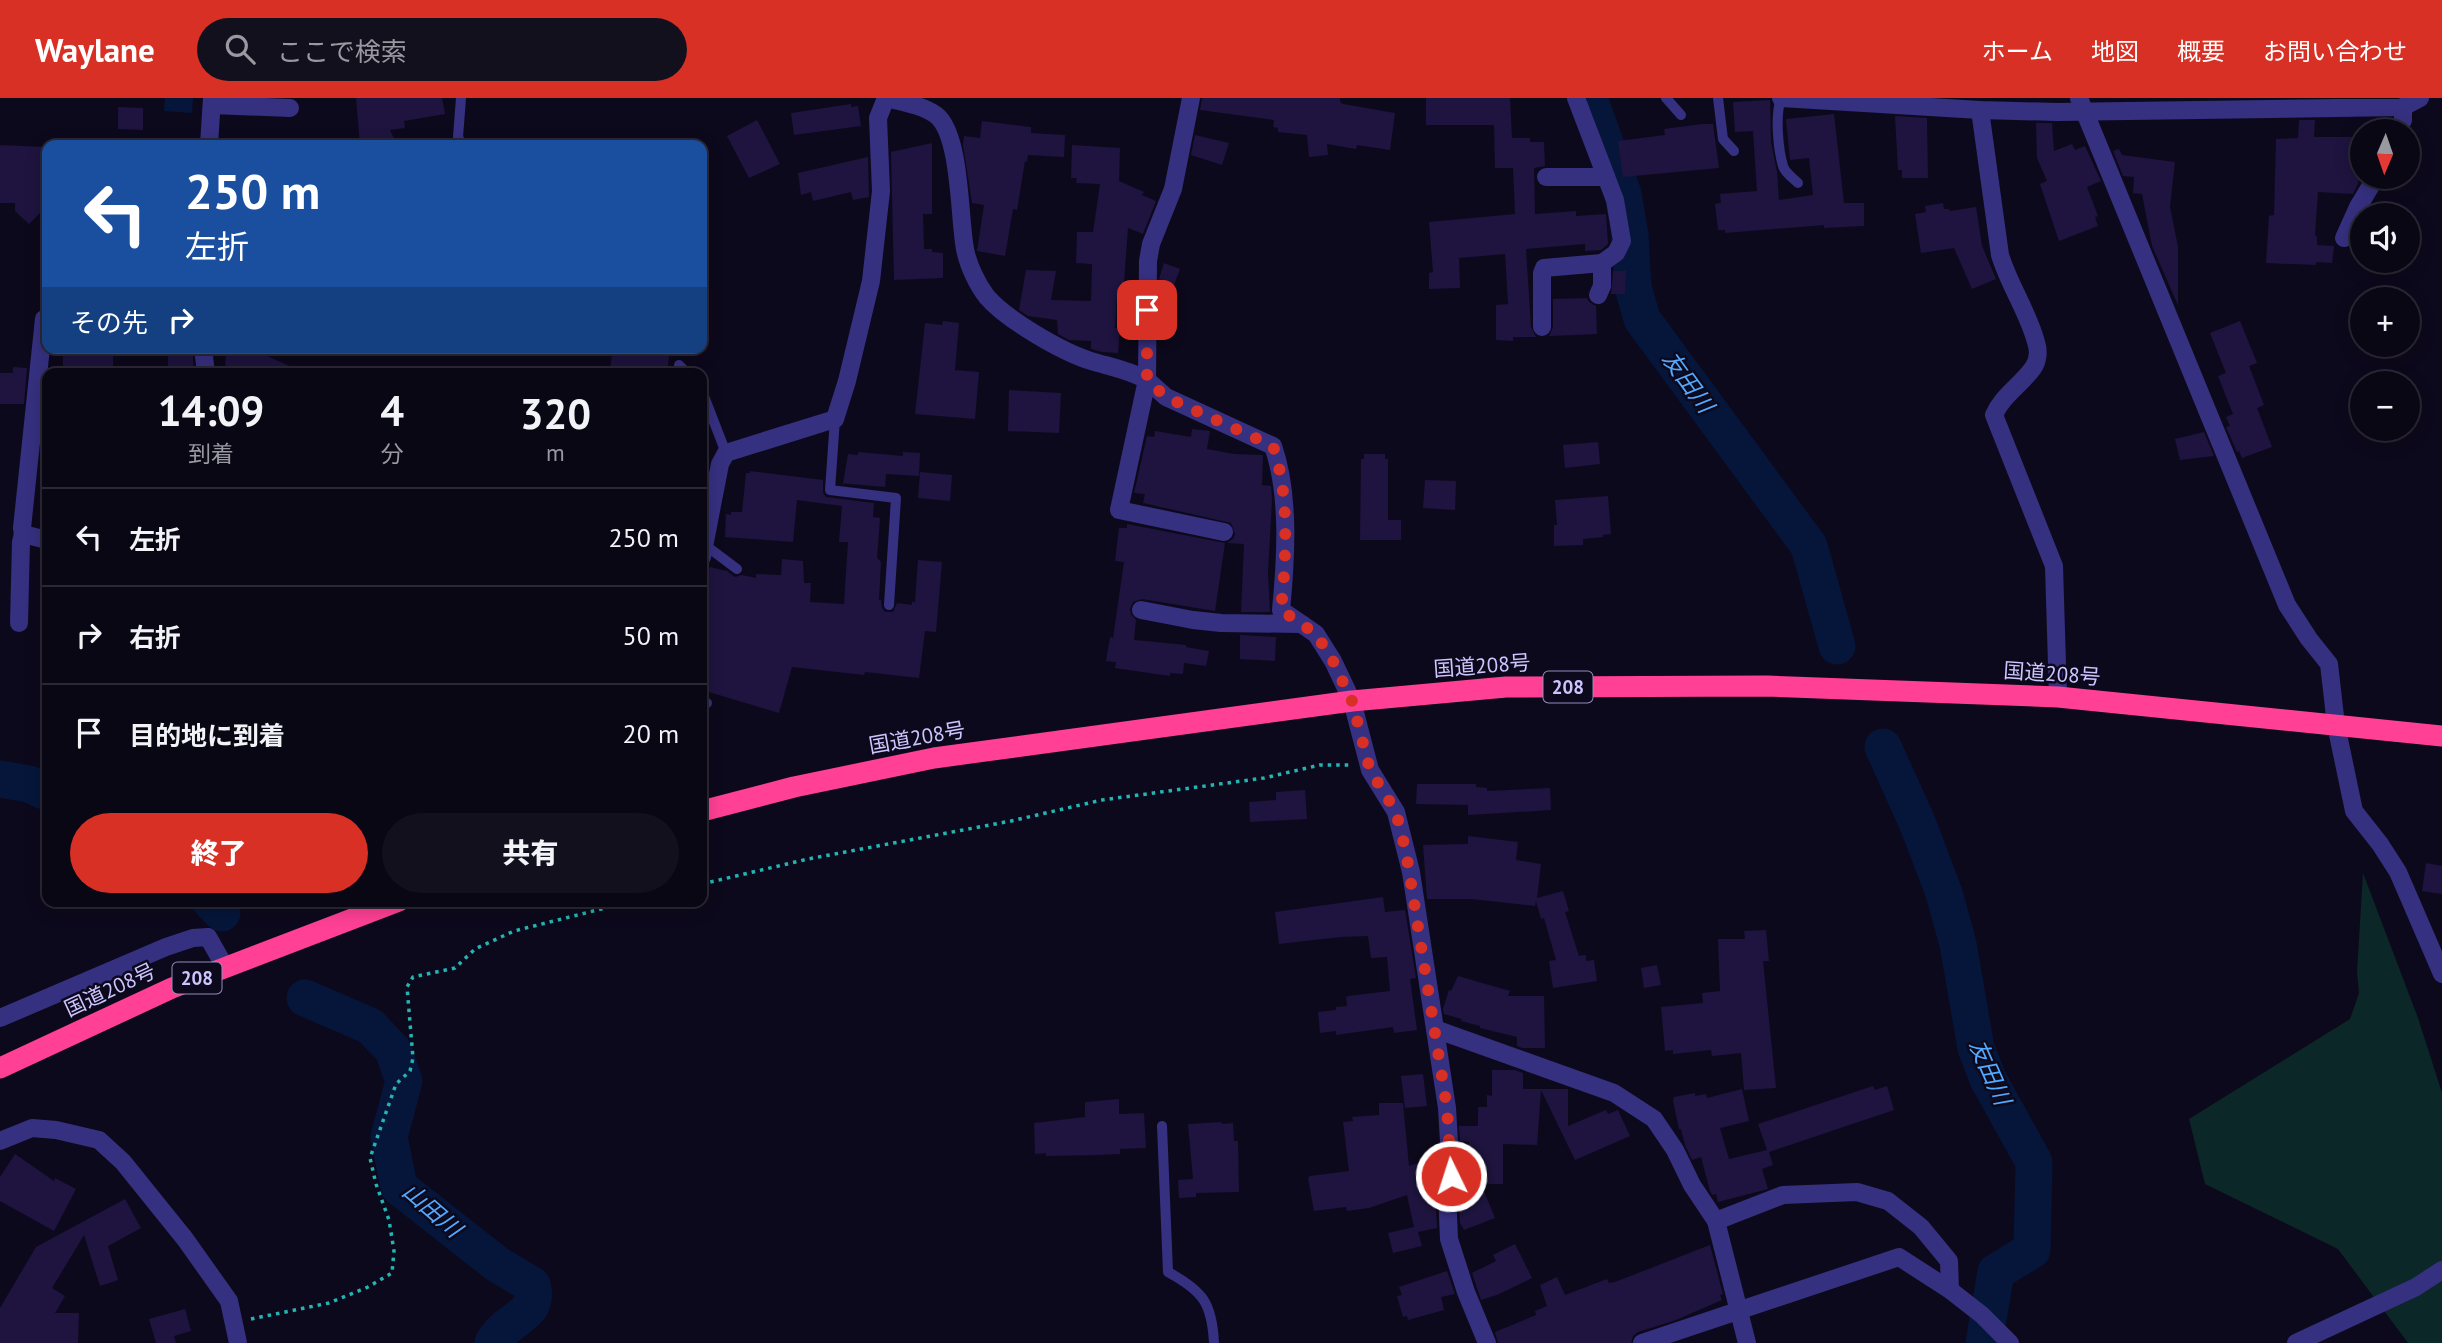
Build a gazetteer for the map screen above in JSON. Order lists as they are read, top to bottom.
{
  "streets": {
    "highway": ["国道208号", "208"]
  },
  "water": ["友田川", "山田川"],
  "north": "bottom",
  "page": {
    "header": "Waylane",
    "search": "ここで検索",
    "nav": [
      "ホーム",
      "地図",
      "概要",
      "お問い合わせ"
    ],
    "map_buttons": ["+", "−"],
    "turn": ["250 m", "左折"],
    "then": "その先",
    "eta": [
      "14:09",
      "到着",
      "4",
      "分",
      "320",
      "m"
    ],
    "list": [
      {
        "name": "左折",
        "value": "250 m"
      },
      {
        "name": "右折",
        "value": "50 m"
      },
      {
        "name": "目的地に到着",
        "value": "20 m"
      }
    ],
    "buttons": ["終了", "共有"]
  }
}
